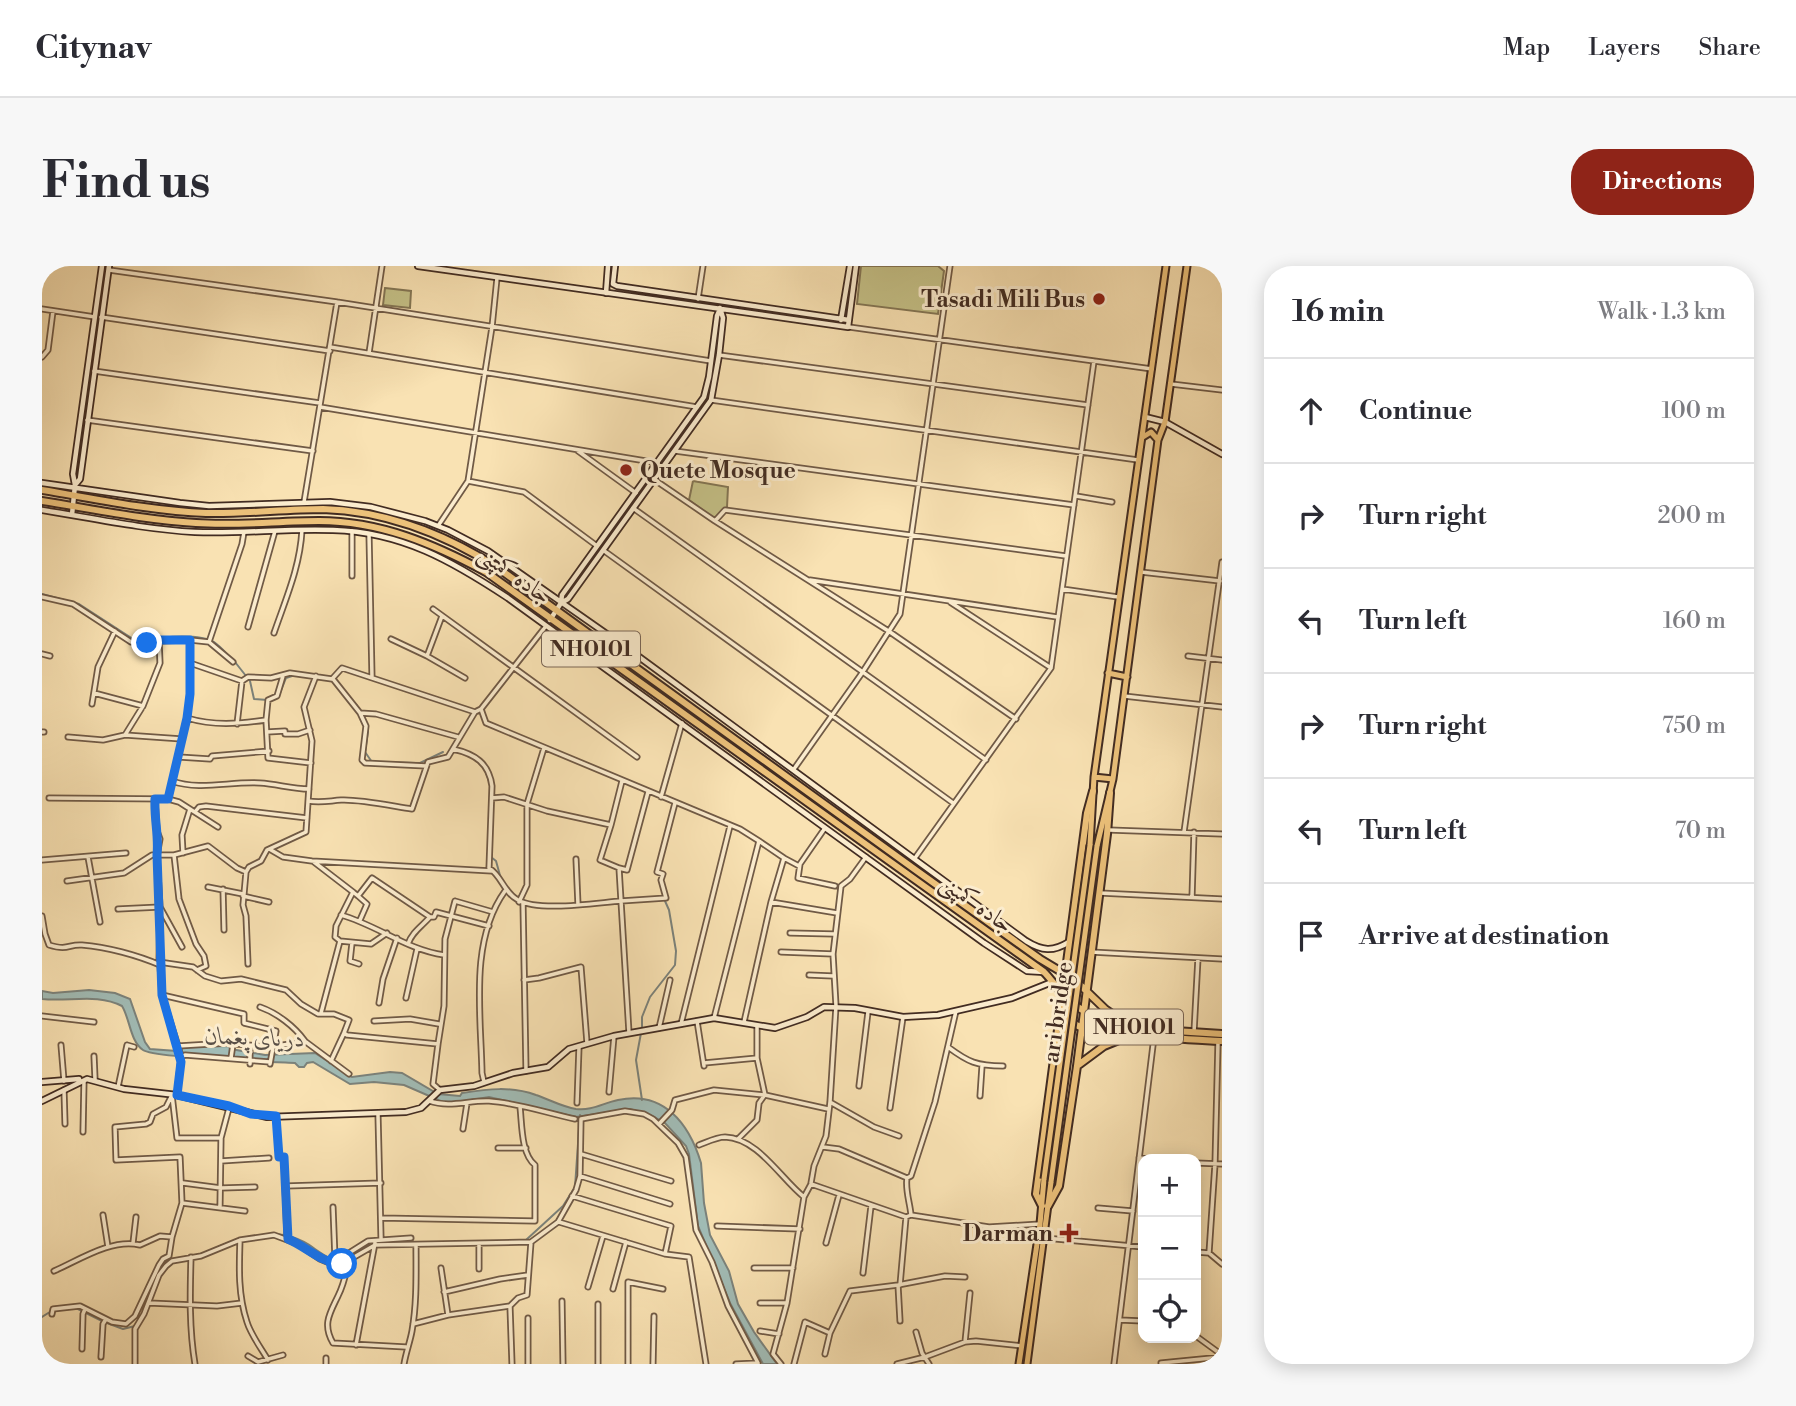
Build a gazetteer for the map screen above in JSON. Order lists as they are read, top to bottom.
{
  "streets": {
    "highway": ["جاده کمپنی", "NH0101"],
    "main road": ["ari bridge"]
  },
  "crossings": [
    ["جاده کمپنی", "NH0101"]
  ],
  "water": ["دریای پغمان"],
  "places": {
    "other": ["Tasadi Mili Bus", "Quete Mosque"],
    "health": ["Darman"]
  },
  "page": {
    "header": "Citynav",
    "nav": ["Map", "Layers", "Share"],
    "buttons": "Directions",
    "title": "Find us",
    "heading": ["16 min", "Walk · 1.3 km"],
    "list": [
      ["Continue", "100 m"],
      ["Turn right", "200 m"],
      ["Turn left", "160 m"],
      ["Turn right", "750 m"],
      ["Turn left", "70 m"],
      "Arrive at destination"
    ],
    "map_buttons": ["+", "−"]
  }
}
